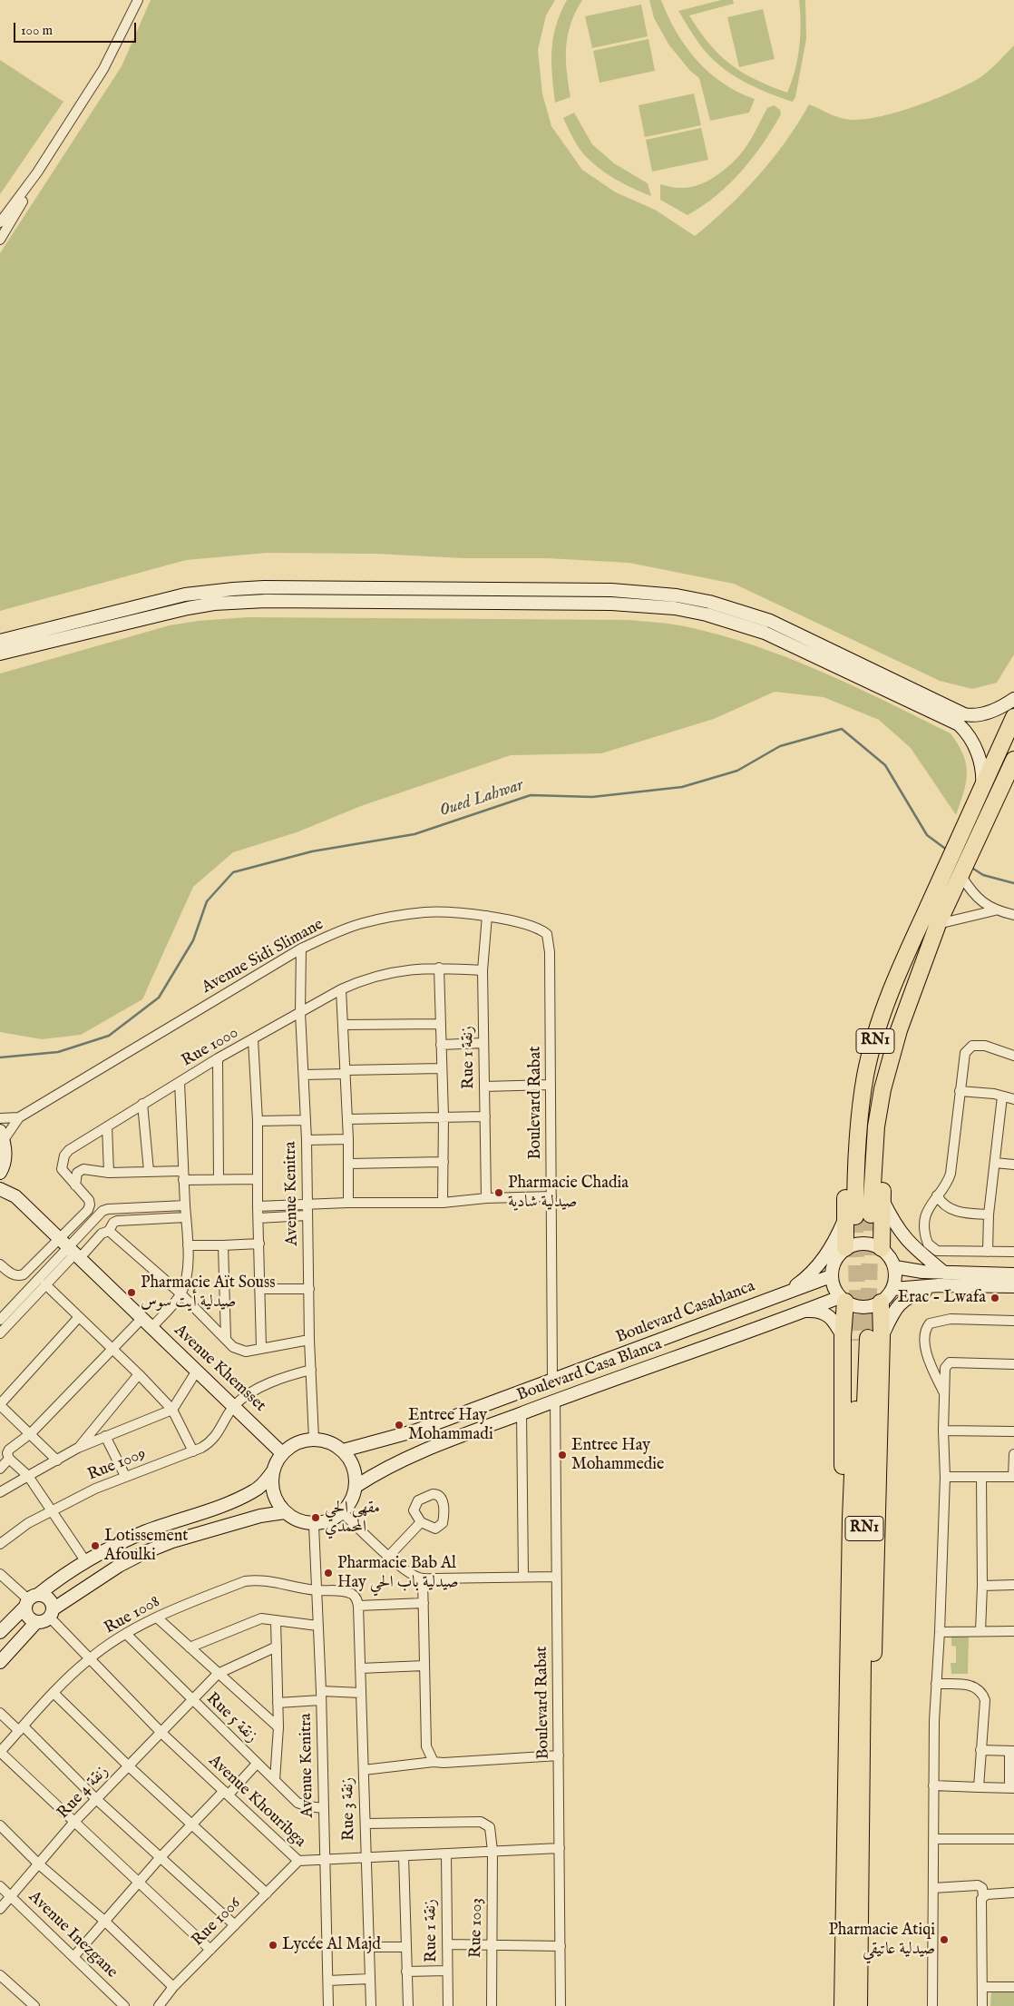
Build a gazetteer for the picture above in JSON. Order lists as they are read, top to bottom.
{
  "streets": {
    "highway": ["RN1"],
    "main road": ["Boulevard Casablanca", "Avenue Khemsset", "Boulevard Casa Blanca"],
    "street": [
      "Avenue Sidi Slimane",
      "Rue 1000",
      "Rue 1 زنقة",
      "Boulevard Rabat",
      "Avenue Kenitra",
      "Rue 1009",
      "Rue 1008",
      "Rue 5 زنقة",
      "Rue 4 زنقة",
      "Avenue Khouribga",
      "Rue 3 زنقة",
      "Rue 1006",
      "Rue 1003",
      "Avenue Inezgane"
    ]
  },
  "crossings": [
    ["Avenue Sidi Slimane", "Rue 1 زنقة"],
    ["Avenue Sidi Slimane", "Boulevard Rabat"],
    ["Avenue Sidi Slimane", "Avenue Kenitra"],
    ["Rue 1000", "Rue 1 زنقة"],
    ["Rue 1000", "Avenue Kenitra"],
    ["Rue 1000", "Avenue Khemsset"],
    ["Rue 1 زنقة", "Avenue Khouribga"],
    ["Boulevard Rabat", "Boulevard Casablanca"],
    ["Boulevard Rabat", "Boulevard Casa Blanca"],
    ["Boulevard Rabat", "Avenue Khouribga"],
    ["Avenue Kenitra", "Avenue Khemsset"],
    ["Avenue Kenitra", "Boulevard Casa Blanca"],
    ["Avenue Kenitra", "Rue 1008"],
    ["Avenue Kenitra", "Rue 5 زنقة"],
    ["Avenue Kenitra", "Avenue Khouribga"],
    ["Boulevard Casablanca", "Boulevard Casa Blanca"],
    ["Avenue Khemsset", "Boulevard Casa Blanca"],
    ["Avenue Khemsset", "Rue 1009"],
    ["Rue 1008", "Rue 5 زنقة"],
    ["Rue 1008", "Avenue Khouribga"],
    ["Rue 1008", "Rue 3 زنقة"],
    ["Rue 5 زنقة", "Rue 4 زنقة"],
    ["Rue 4 زنقة", "Avenue Khouribga"],
    ["Rue 4 زنقة", "Avenue Inezgane"],
    ["Avenue Khouribga", "Rue 3 زنقة"],
    ["Avenue Khouribga", "Rue 1006"],
    ["Avenue Khouribga", "Rue 1003"],
    ["Rue 3 زنقة", "Rue 1003"]
  ],
  "water": ["Oued Lahwar"],
  "places": [
    "Pharmacie Chadia صيدلية شادية",
    "Pharmacie Aït Souss صيدلية أيت سوس",
    "Erac - Lwafa",
    "Entree Hay Mohammadi",
    "Entree Hay Mohammedie",
    "مقهى الحي المحمدي",
    "Lotissement Afoulki",
    "Pharmacie Bab Al Hay صيدلية باب الحي",
    "Pharmacie Atiqi صيدلية عاتيقي",
    "Lycée Al Majd"
  ],
  "scale_bar": "100 m"
}
